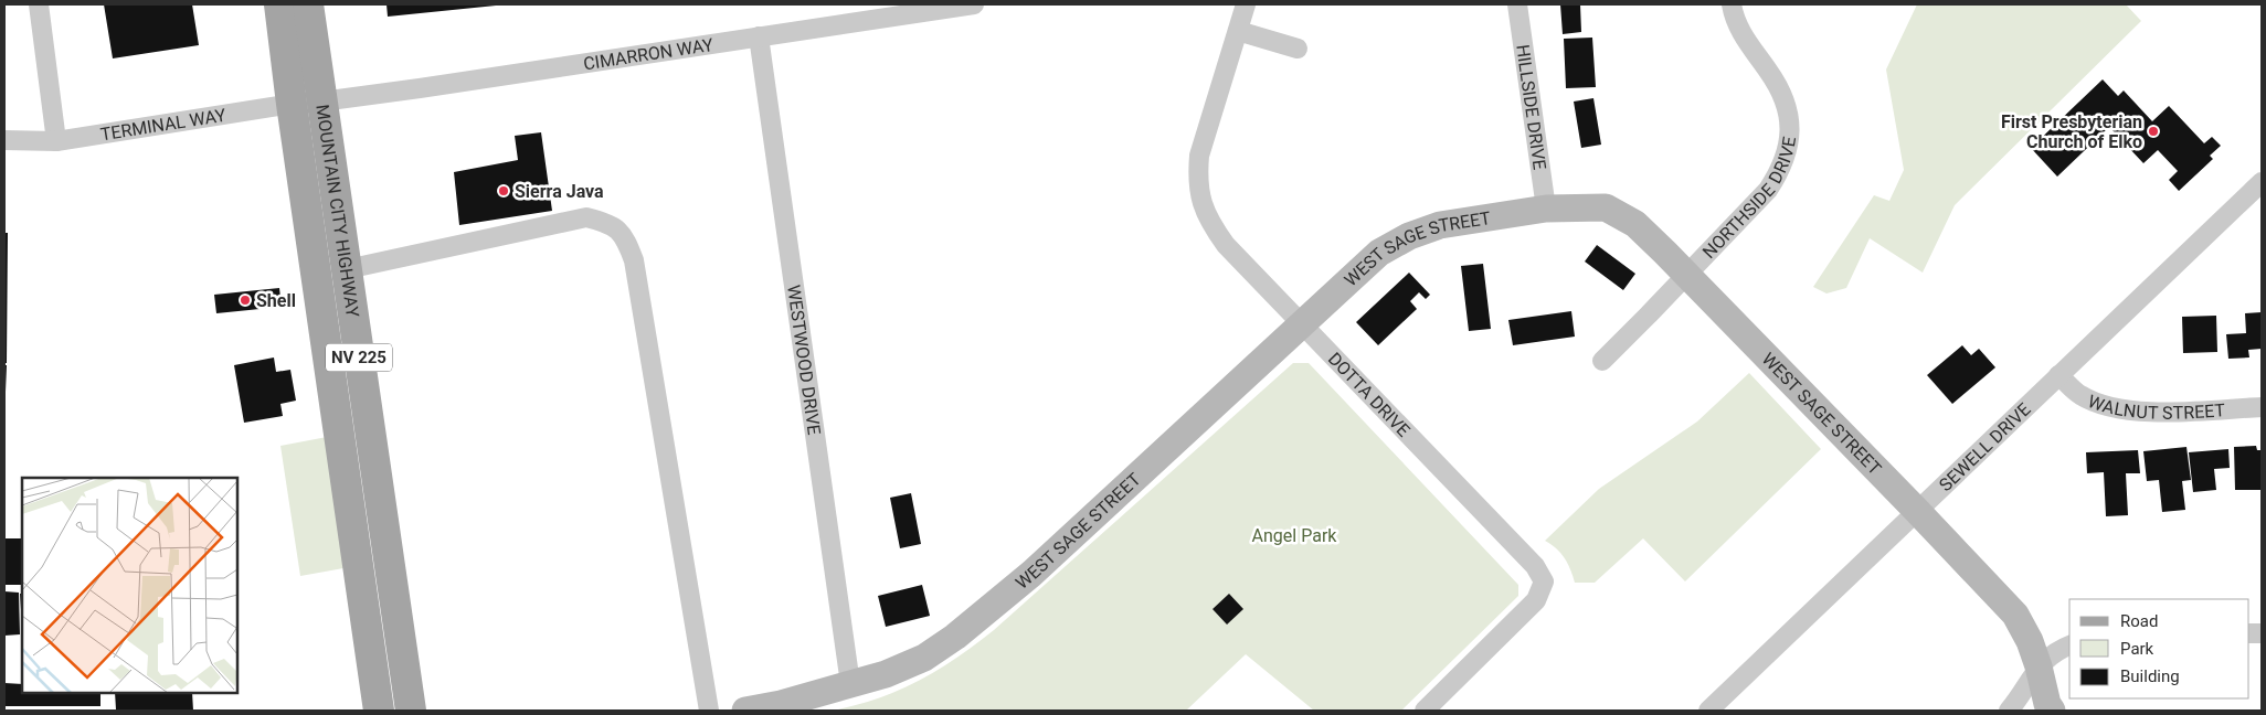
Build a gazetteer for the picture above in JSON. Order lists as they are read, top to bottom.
{
  "streets": {
    "main road": ["MOUNTAIN CITY HIGHWAY", "NV 225"],
    "street": [
      "CIMARRON WAY",
      "HILLSIDE DRIVE",
      "TERMINAL WAY",
      "NORTHSIDE DRIVE",
      "WEST SAGE STREET",
      "WESTWOOD DRIVE",
      "DOTTA DRIVE",
      "WALNUT STREET",
      "SEWELL DRIVE"
    ]
  },
  "crossings": [
    ["CIMARRON WAY", "TERMINAL WAY"],
    ["CIMARRON WAY", "MOUNTAIN CITY HIGHWAY"],
    ["CIMARRON WAY", "WESTWOOD DRIVE"],
    ["HILLSIDE DRIVE", "WEST SAGE STREET"],
    ["TERMINAL WAY", "MOUNTAIN CITY HIGHWAY"],
    ["NORTHSIDE DRIVE", "WEST SAGE STREET"],
    ["WEST SAGE STREET", "WESTWOOD DRIVE"],
    ["WEST SAGE STREET", "DOTTA DRIVE"],
    ["WEST SAGE STREET", "SEWELL DRIVE"],
    ["WALNUT STREET", "SEWELL DRIVE"]
  ],
  "parks": ["Angel Park"],
  "places": ["First Presbyterian Church of Elko", "Sierra Java", "Shell"],
  "legend": ["Road", "Park", "Building"]
}
